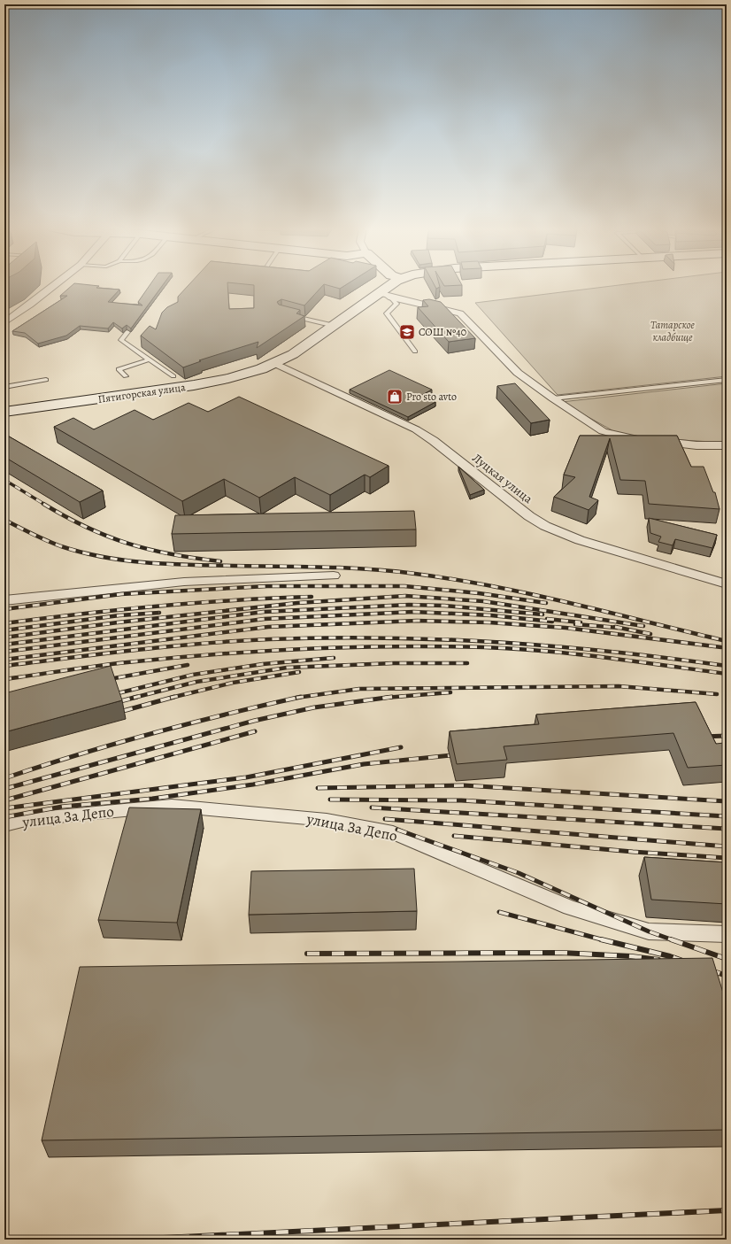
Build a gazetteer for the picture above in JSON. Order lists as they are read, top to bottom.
{
  "streets": {
    "main road": ["Пятигорская улица"],
    "street": ["Луцкая улица", "улица За Депо"]
  },
  "crossings": [
    ["Пятигорская улица", "Луцкая улица"]
  ],
  "parks": ["Татарское кладбище"],
  "places": {
    "school or university": ["СОШ №40"],
    "shop": ["Pro sto avto"]
  }
}
